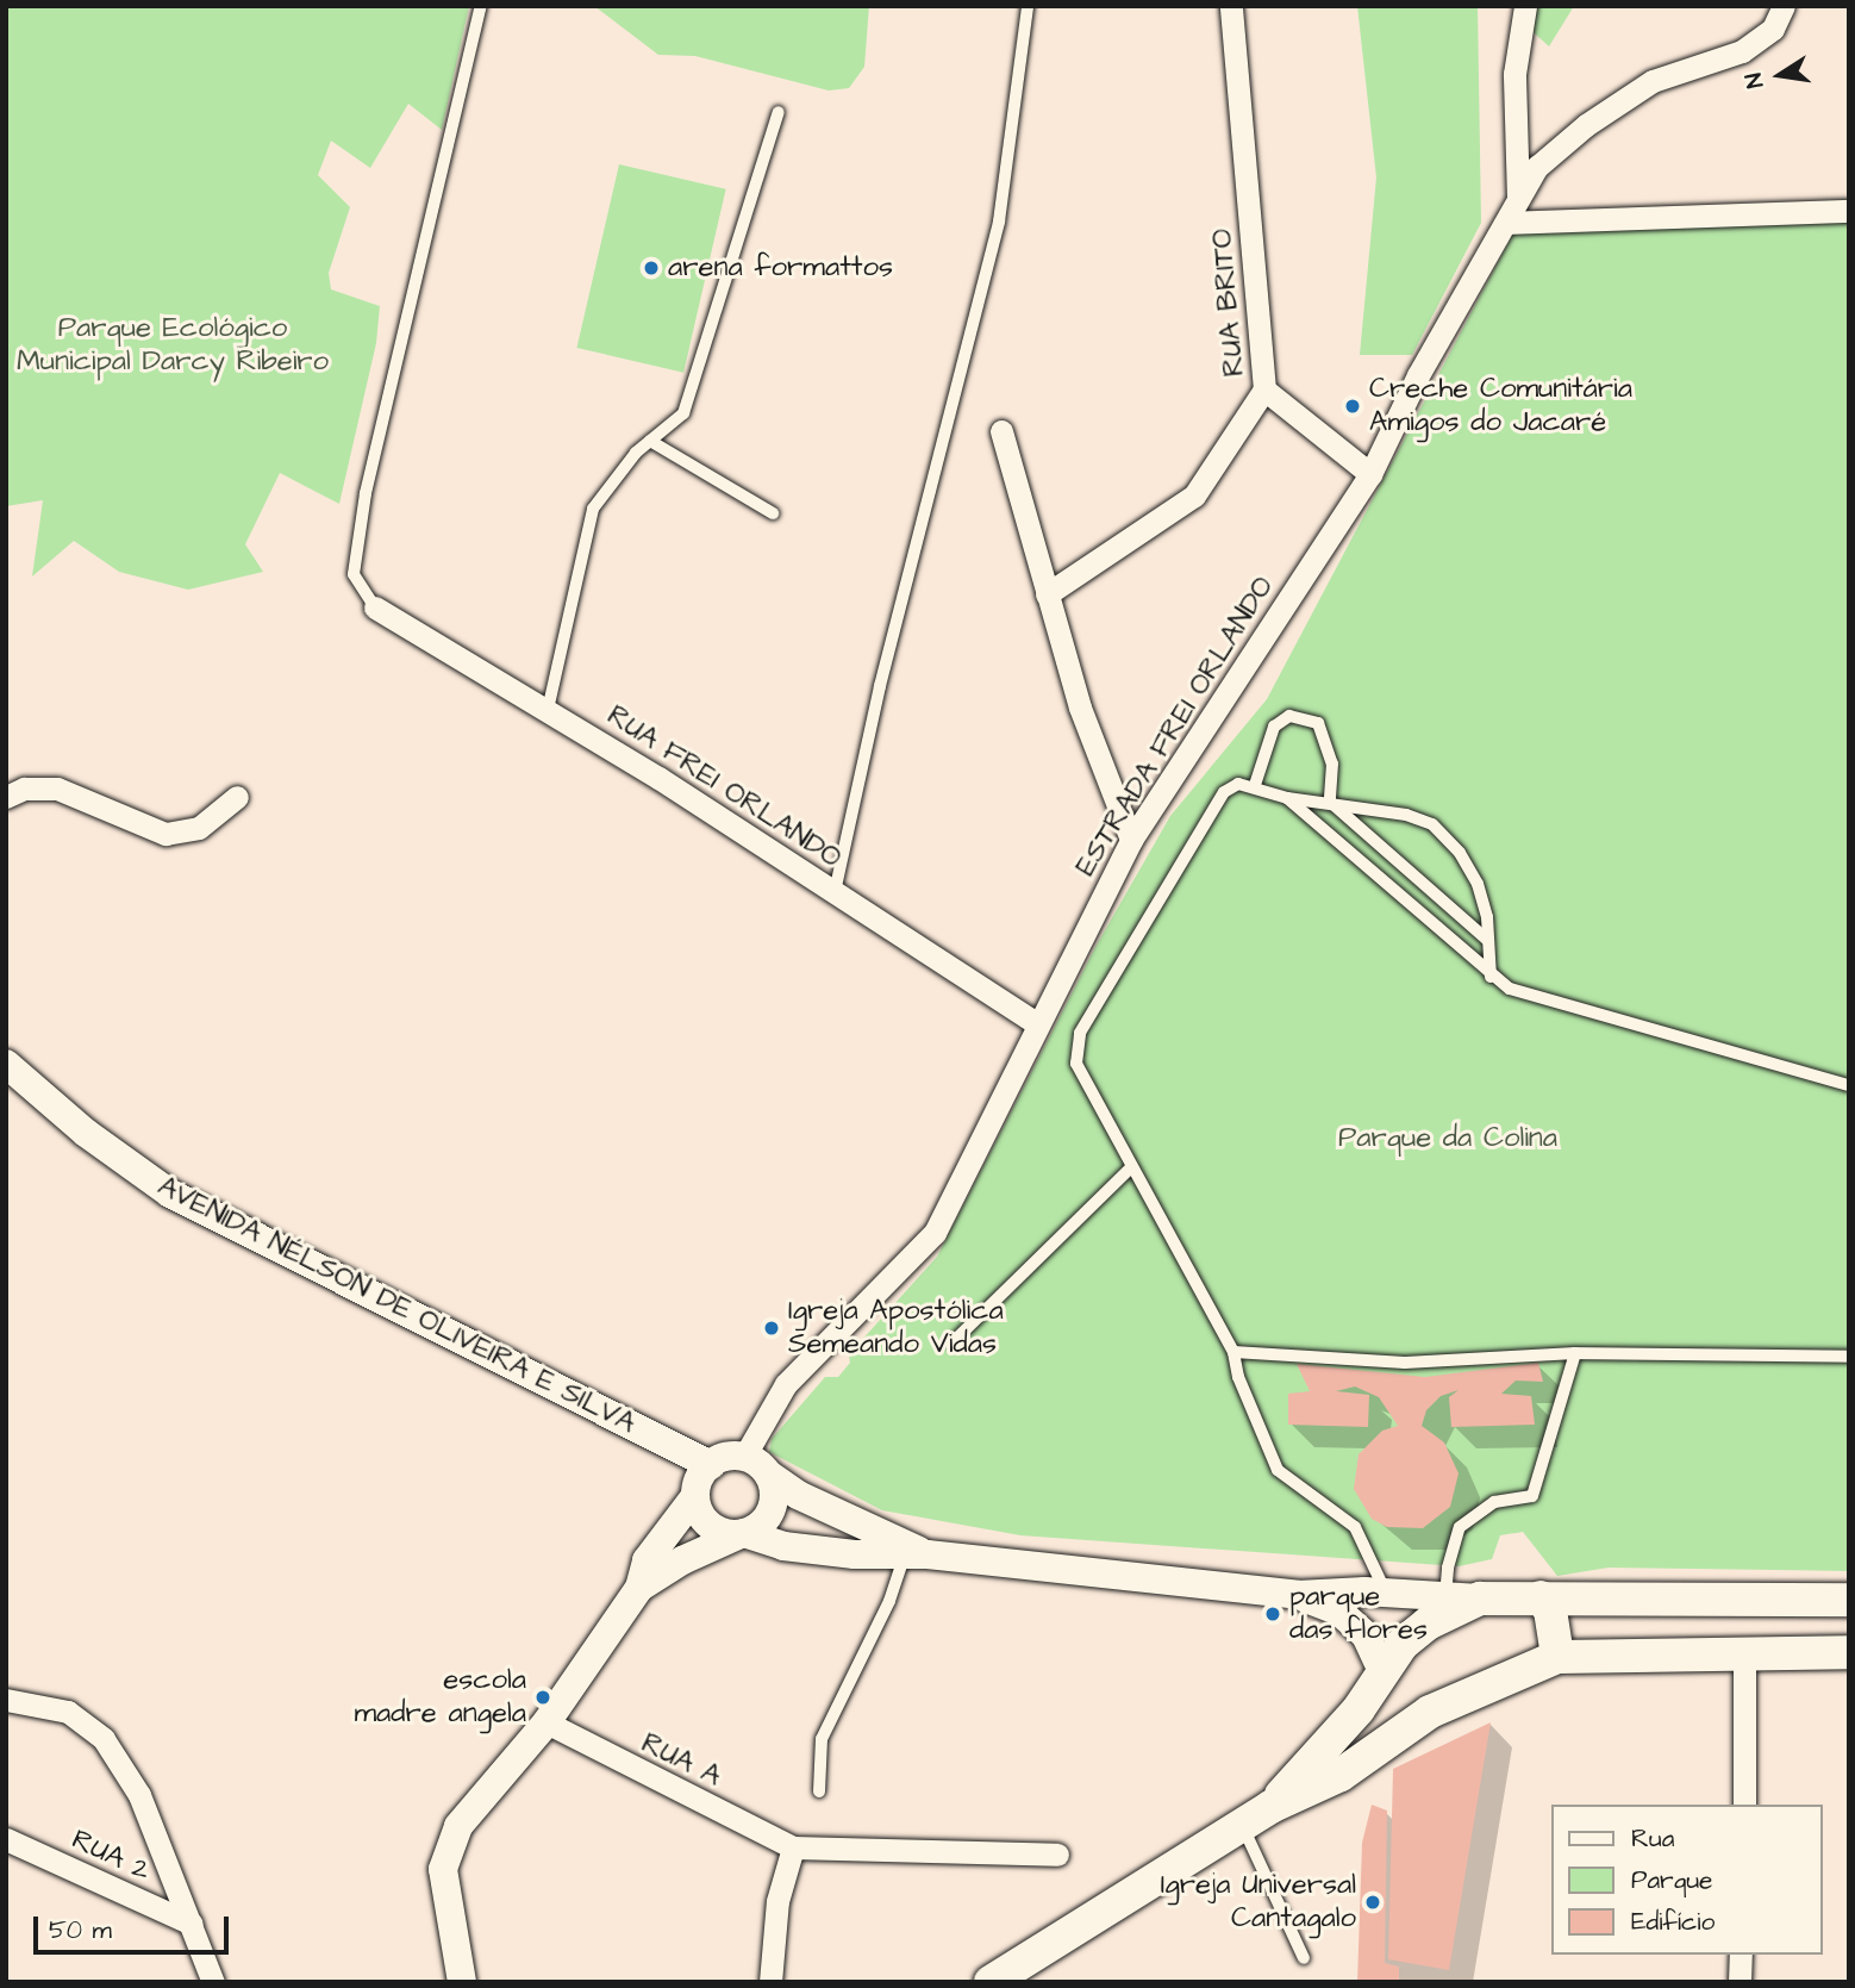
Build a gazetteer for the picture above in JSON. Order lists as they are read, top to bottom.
{
  "streets": {
    "street": [
      "RUA BRITO",
      "ESTRADA FREI ORLANDO",
      "RUA FREI ORLANDO",
      "AVENIDA NÉLSON DE OLIVEIRA E SILVA",
      "RUA A",
      "RUA 2"
    ]
  },
  "crossings": [
    ["ESTRADA FREI ORLANDO", "RUA FREI ORLANDO"],
    ["ESTRADA FREI ORLANDO", "AVENIDA NÉLSON DE OLIVEIRA E SILVA"]
  ],
  "parks": ["Parque Ecológico Municipal Darcy Ribeiro", "Parque da Colina"],
  "places": [
    "arena formattos",
    "Creche Comunitária Amigos do Jacaré",
    "Igreja Apostólica Semeando Vidas",
    "parque das flores",
    "escola madre angela",
    "Igreja Universal Cantagalo"
  ],
  "legend": ["Rua", "Parque", "Edifício"],
  "scale_bar": "50 m",
  "north": "left"
}
